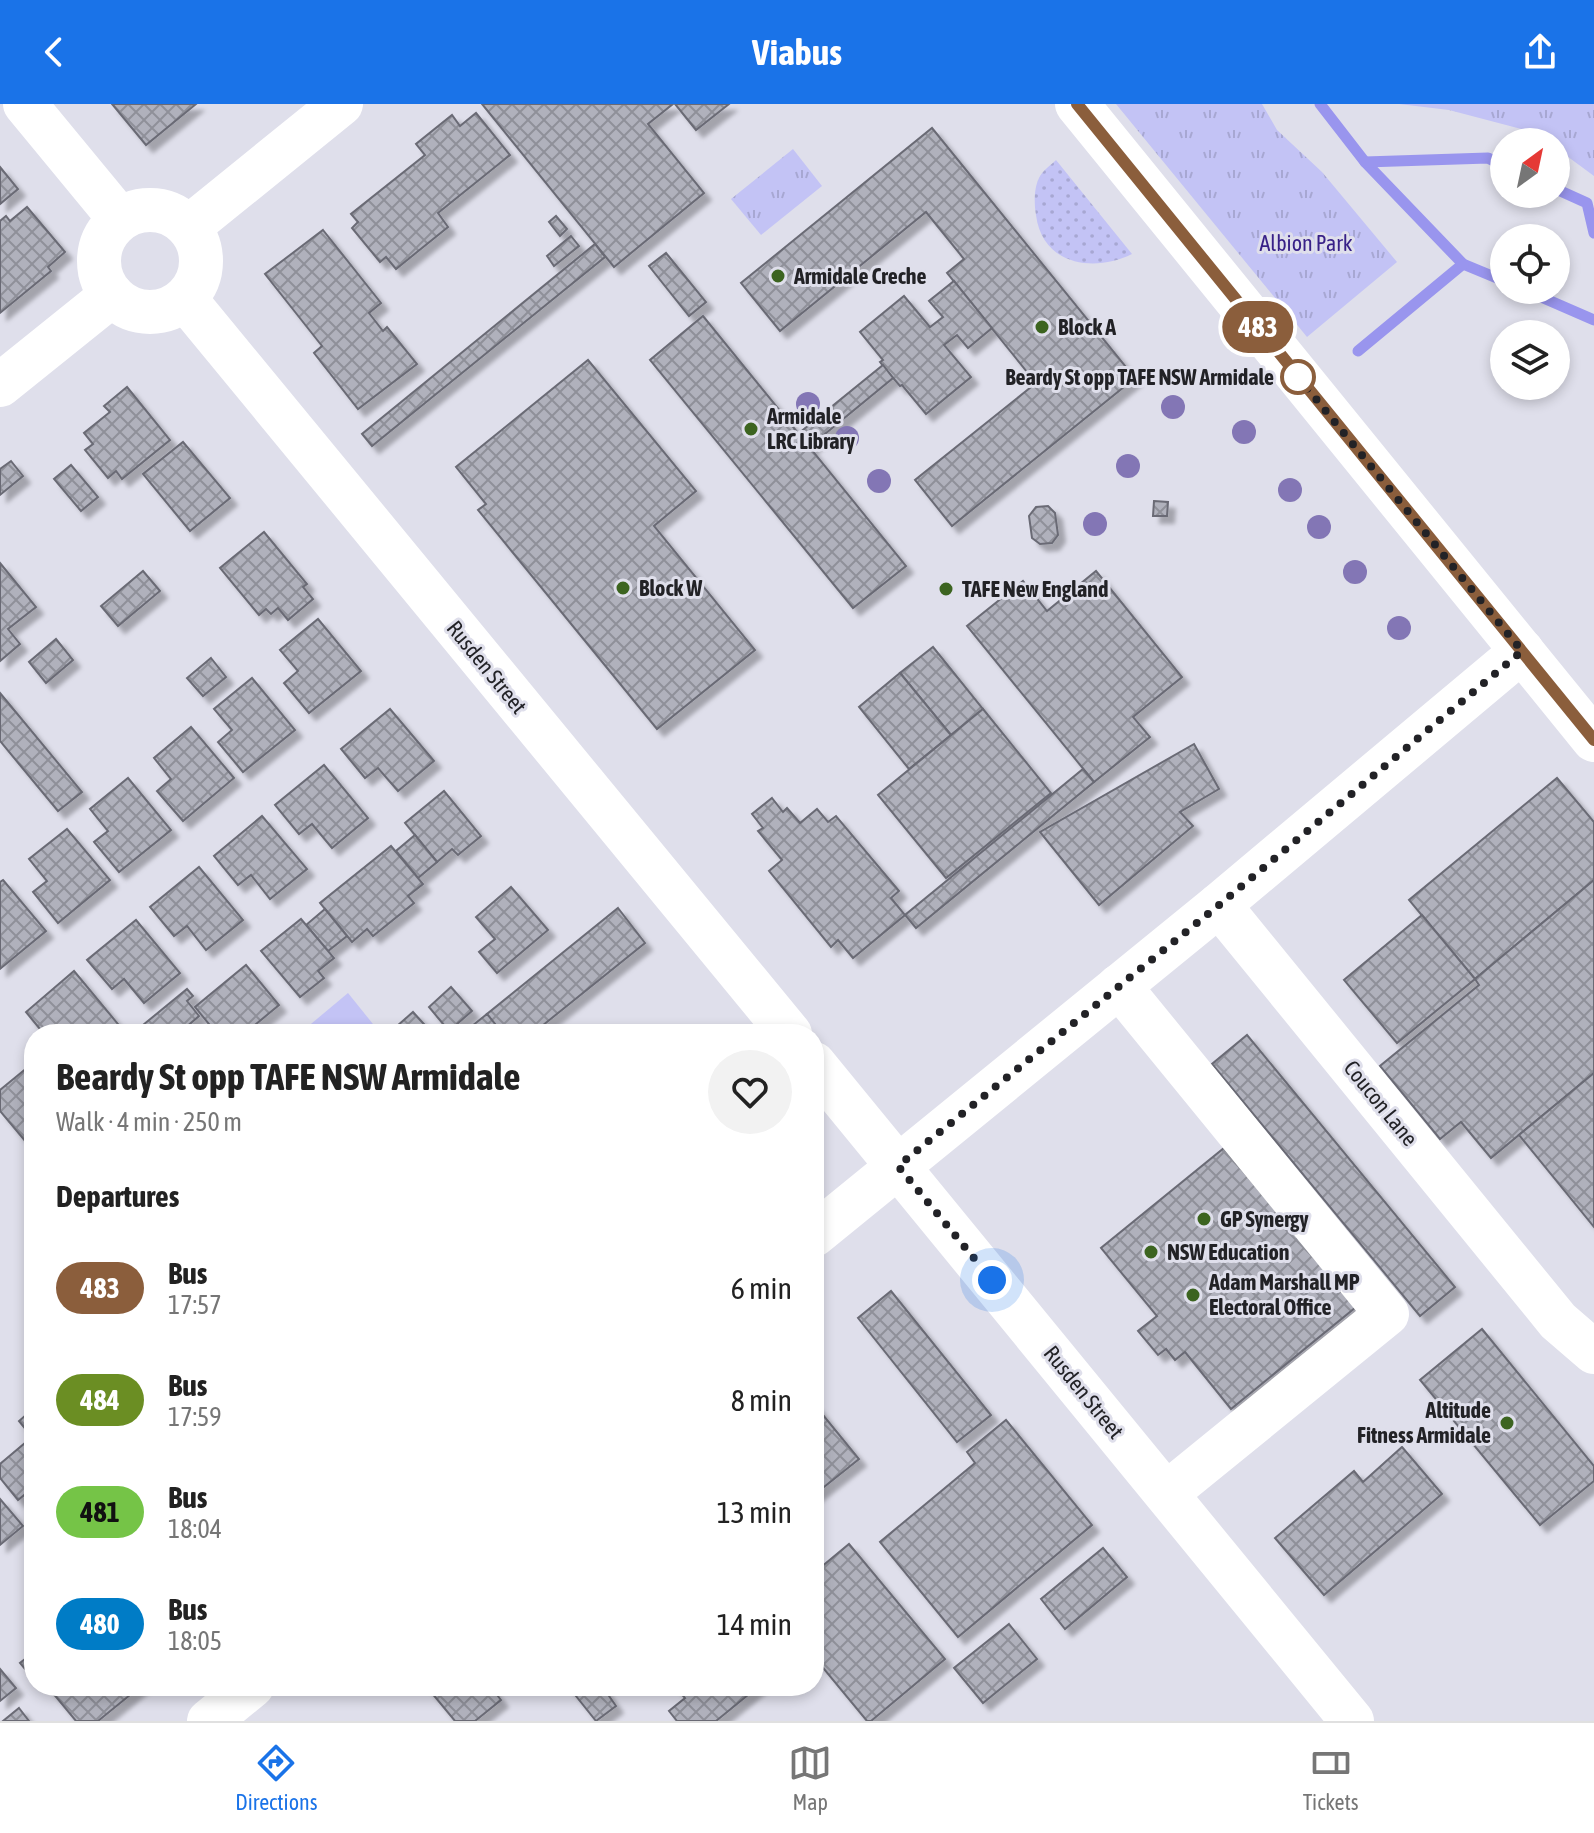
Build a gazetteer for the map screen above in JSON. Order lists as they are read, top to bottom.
{
  "streets": {
    "street": ["Rusden Street", "Coucon Lane"]
  },
  "parks": ["Albion Park"],
  "places": [
    "Armidale Creche",
    "Block A",
    "Beardy St opp TAFE NSW Armidale",
    "Armidale LRC Library",
    "Block W",
    "TAFE New England",
    "GP Synergy",
    "NSW Education",
    "Adam Marshall MP Electoral Office",
    "Altitude Fitness Armidale"
  ],
  "lines": ["bus line 483"],
  "north": "top right",
  "page": {
    "header": "Viabus",
    "on_map": "483",
    "heading": [
      ["Beardy St opp TAFE NSW Armidale", "Walk · 4 min · 250 m"],
      "Departures"
    ],
    "list": [
      {
        "mark": "483",
        "name": "Bus",
        "note": "17:57",
        "value": "6 min"
      },
      {
        "mark": "484",
        "name": "Bus",
        "note": "17:59",
        "value": "8 min"
      },
      {
        "mark": "481",
        "name": "Bus",
        "note": "18:04",
        "value": "13 min"
      },
      {
        "mark": "480",
        "name": "Bus",
        "note": "18:05",
        "value": "14 min"
      }
    ],
    "tabs": ["Directions", "Map", "Tickets"]
  }
}
